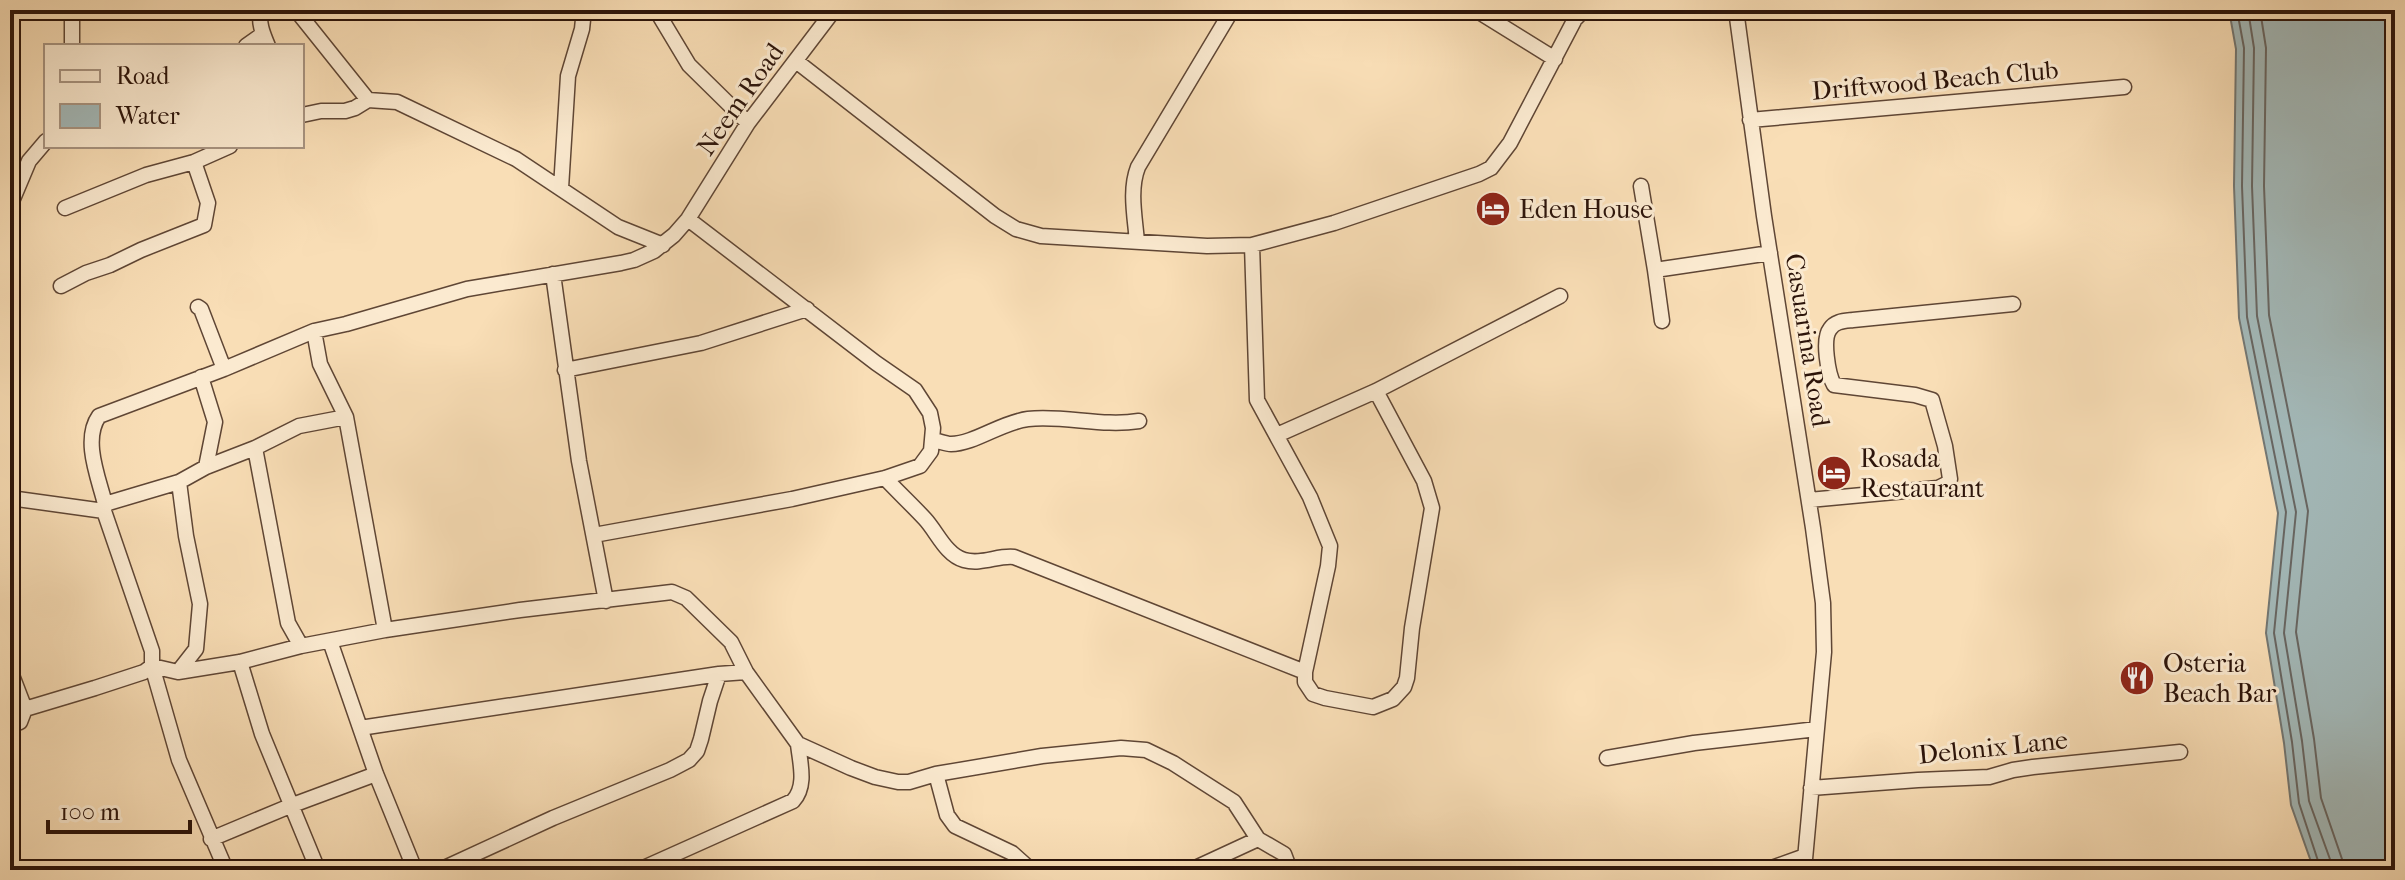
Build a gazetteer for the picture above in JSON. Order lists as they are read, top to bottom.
{
  "streets": {
    "street": [
      "Driftwood Beach Club",
      "Neem Road",
      "Casuarina Road",
      "Delonix Lane"
    ]
  },
  "crossings": [
    ["Driftwood Beach Club", "Casuarina Road"],
    ["Casuarina Road", "Delonix Lane"]
  ],
  "places": {
    "hotel": ["Eden House", "Rosada Restaurant"],
    "restaurant": ["Osteria Beach Bar"]
  },
  "legend": ["Road", "Water"],
  "scale_bar": "100 m"
}
